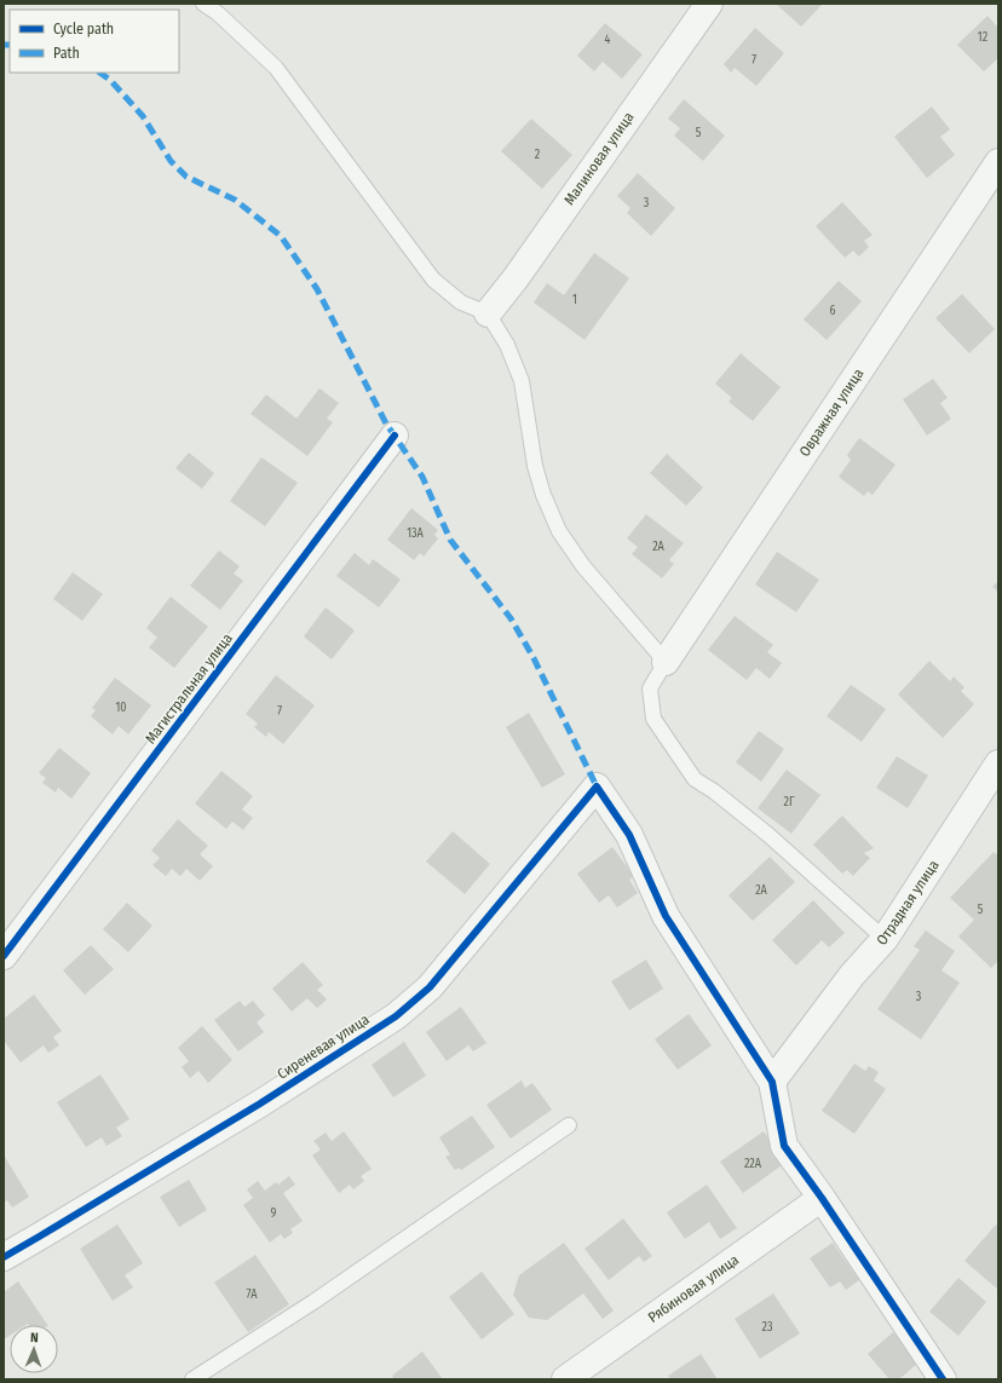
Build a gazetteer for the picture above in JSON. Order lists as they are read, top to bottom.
{
  "streets": {
    "street": [
      "Малиновая улица",
      "Овражная улица",
      "Магистральная улица",
      "Отрадная улица",
      "Сиреневая улица",
      "Рябиновая улица"
    ]
  },
  "crossings": [
    ["Отрадная улица", "Сиреневая улица"]
  ],
  "house_numbers": [
    "12",
    "4",
    "7",
    "5",
    "2",
    "3",
    "1",
    "6",
    "13А",
    "2А",
    "10",
    "7",
    "2Г",
    "2А",
    "5",
    "3",
    "22А",
    "9",
    "7А",
    "23"
  ],
  "legend": ["Cycle path", "Path"],
  "north": "top"
}
